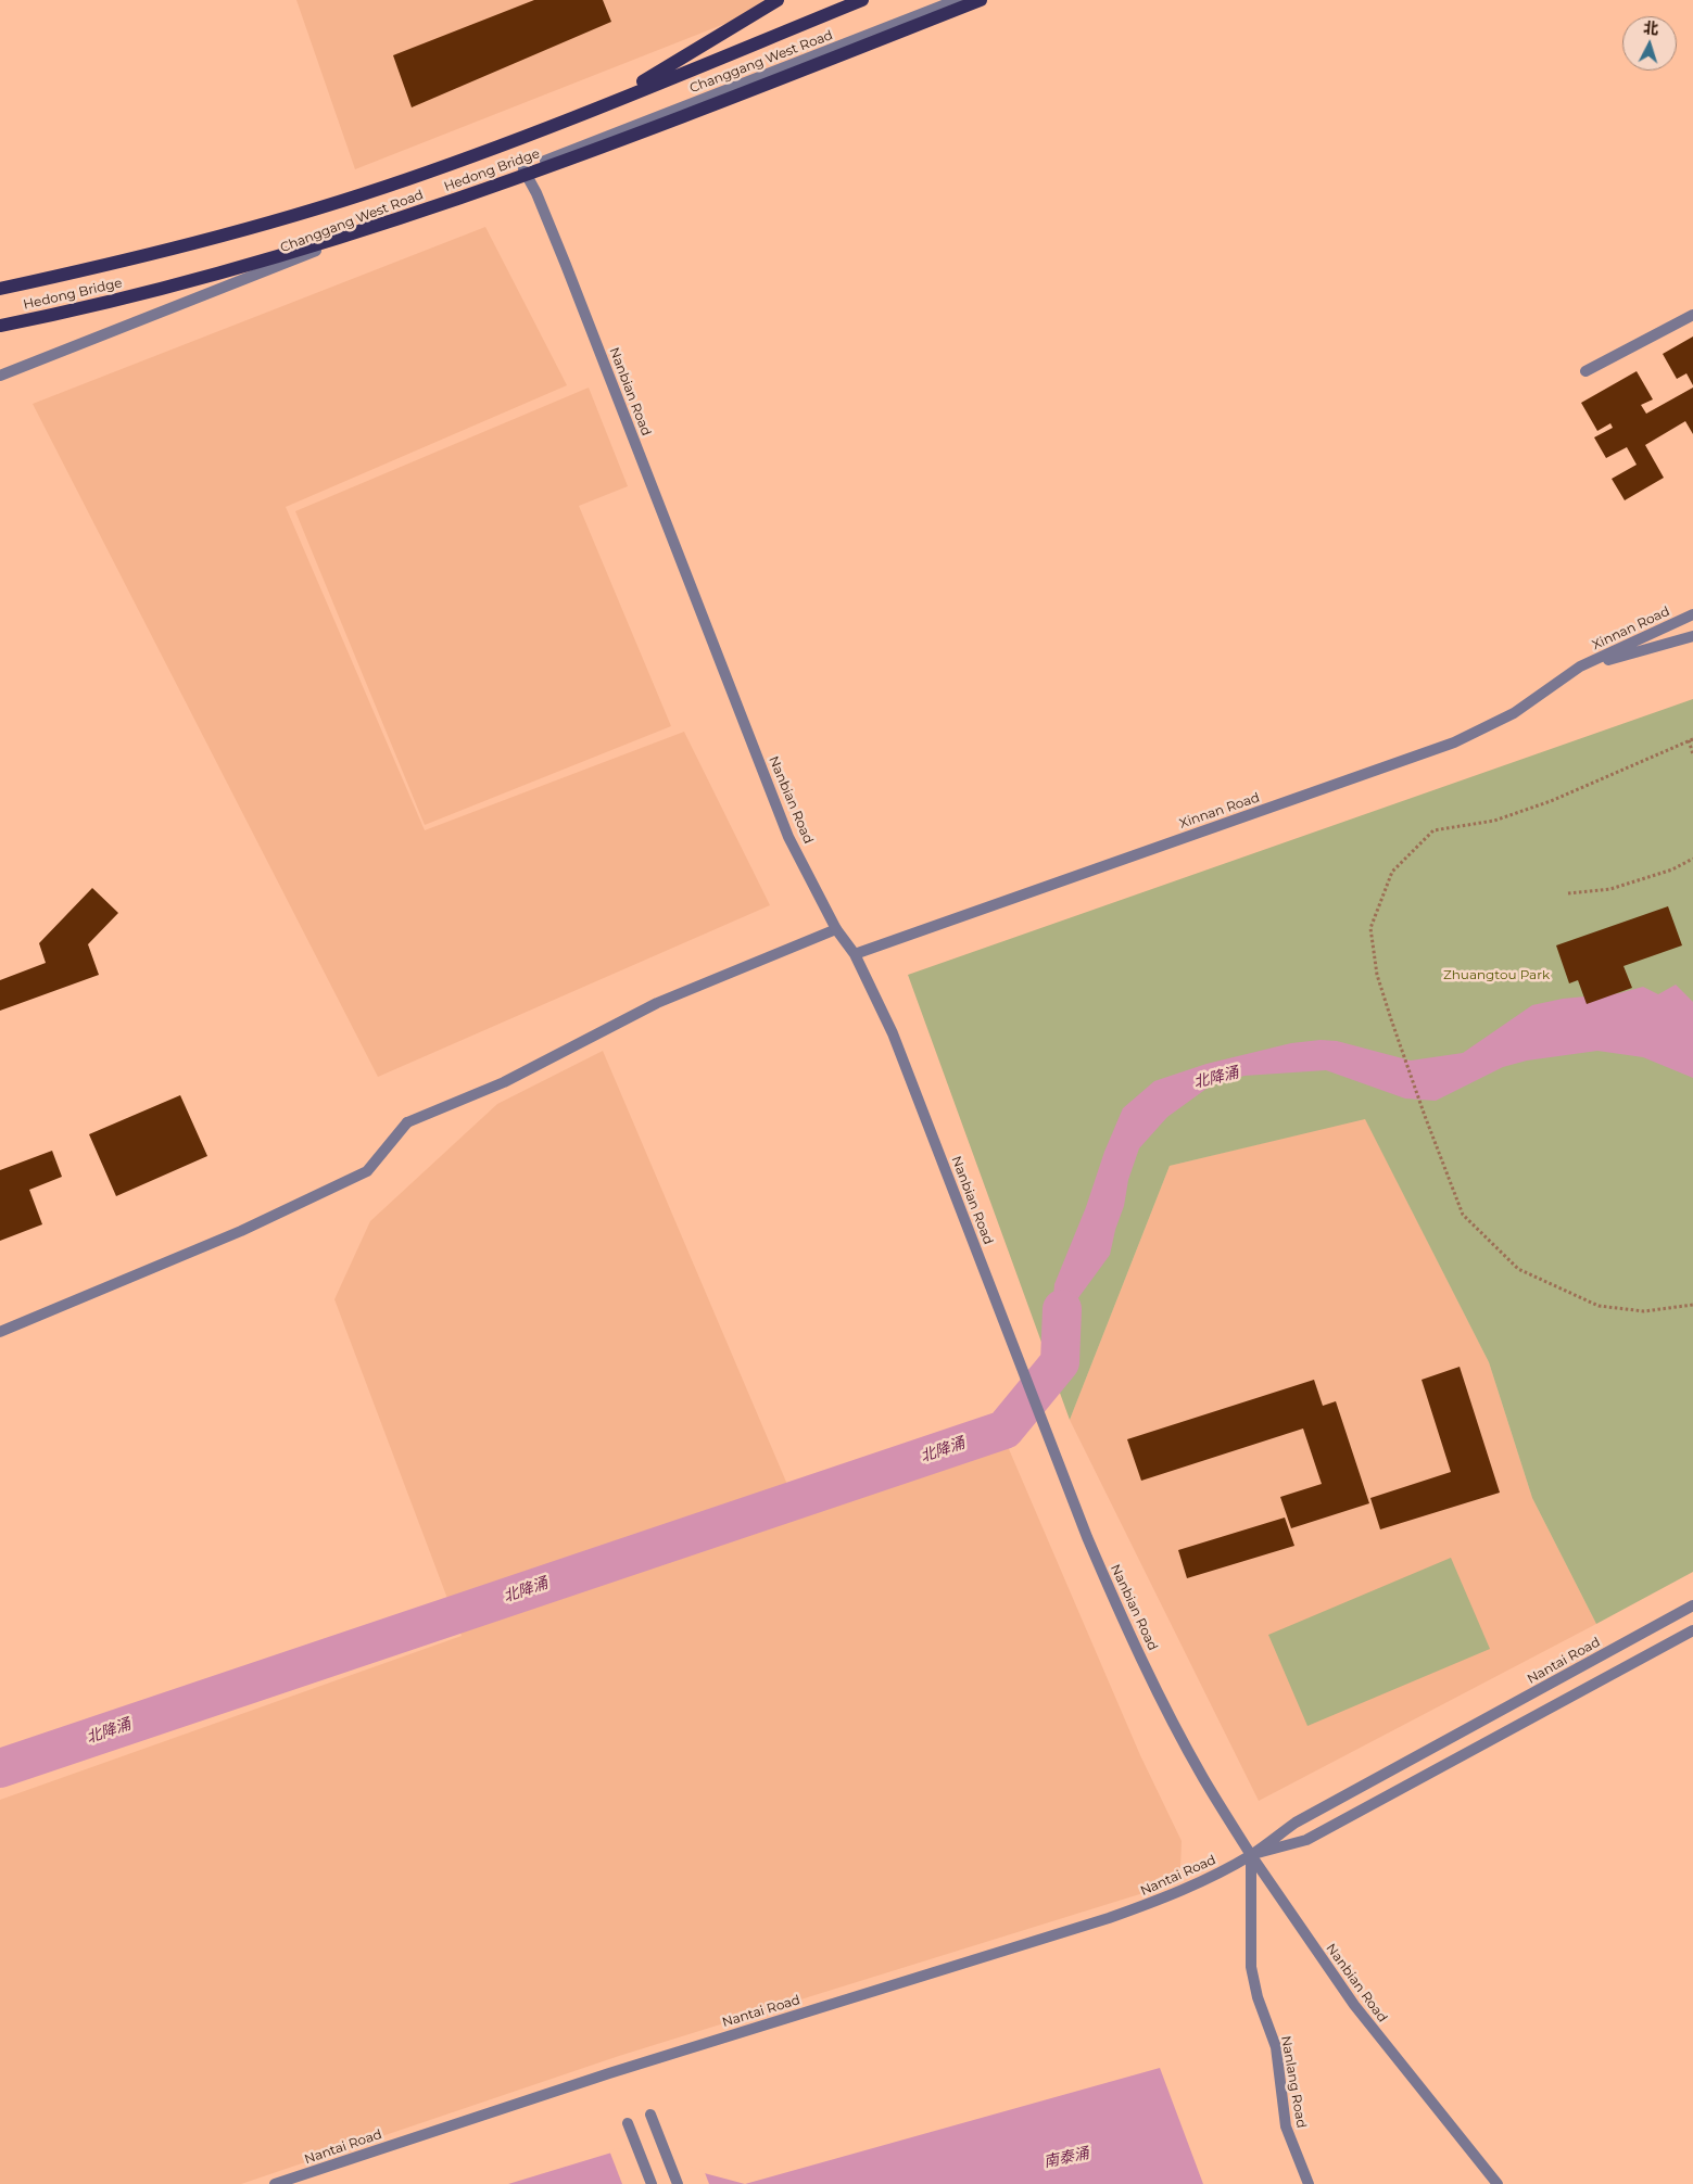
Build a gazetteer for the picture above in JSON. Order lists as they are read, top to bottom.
{
  "streets": {
    "main road": ["Hedong Bridge"],
    "street": [
      "Changgang West Road",
      "Nanbian Road",
      "Xinnan Road",
      "Nantai Road",
      "Nanlang Road"
    ]
  },
  "crossings": [
    ["Changgang West Road", "Nanbian Road"],
    ["Nanbian Road", "Xinnan Road"],
    ["Nanbian Road", "Nantai Road"],
    ["Nanbian Road", "Nanlang Road"],
    ["Nantai Road", "Nanlang Road"]
  ],
  "water": ["北降涌", "南泰涌"],
  "parks": ["Zhuangtou Park"],
  "north": "top"
}
